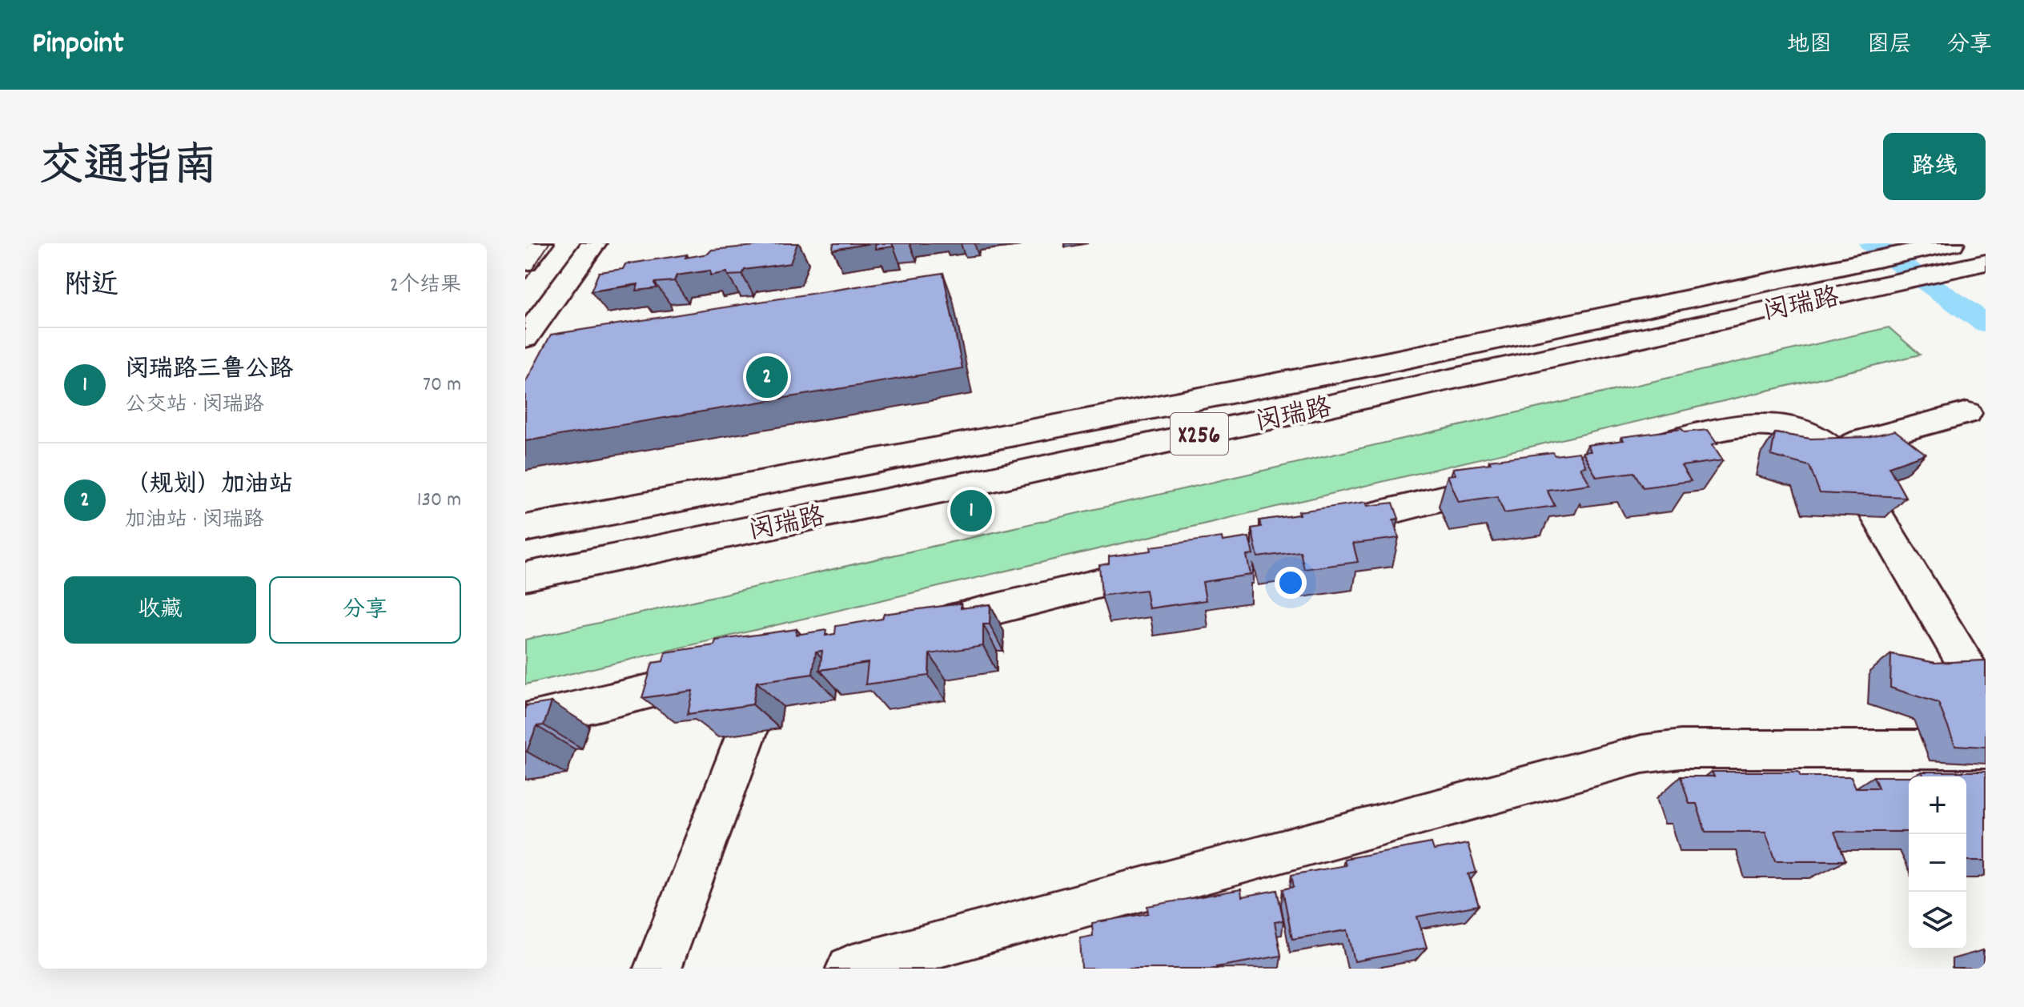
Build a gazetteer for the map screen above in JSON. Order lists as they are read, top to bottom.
{
  "streets": {
    "main road": ["闵瑞路", "X256"]
  },
  "page": {
    "header": "Pinpoint",
    "nav": ["地图", "图层", "分享"],
    "title": "交通指南",
    "buttons": [
      "路线",
      ["收藏", "分享"]
    ],
    "heading": ["附近", "2个结果"],
    "list": [
      {
        "mark": "1",
        "name": "闵瑞路三鲁公路",
        "note": "公交站 · 闵瑞路",
        "value": "70 m"
      },
      {
        "mark": "2",
        "name": "（规划）加油站",
        "note": "加油站 · 闵瑞路",
        "value": "130 m"
      }
    ],
    "pins": ["2", "1"],
    "map_buttons": ["+", "−"]
  }
}
